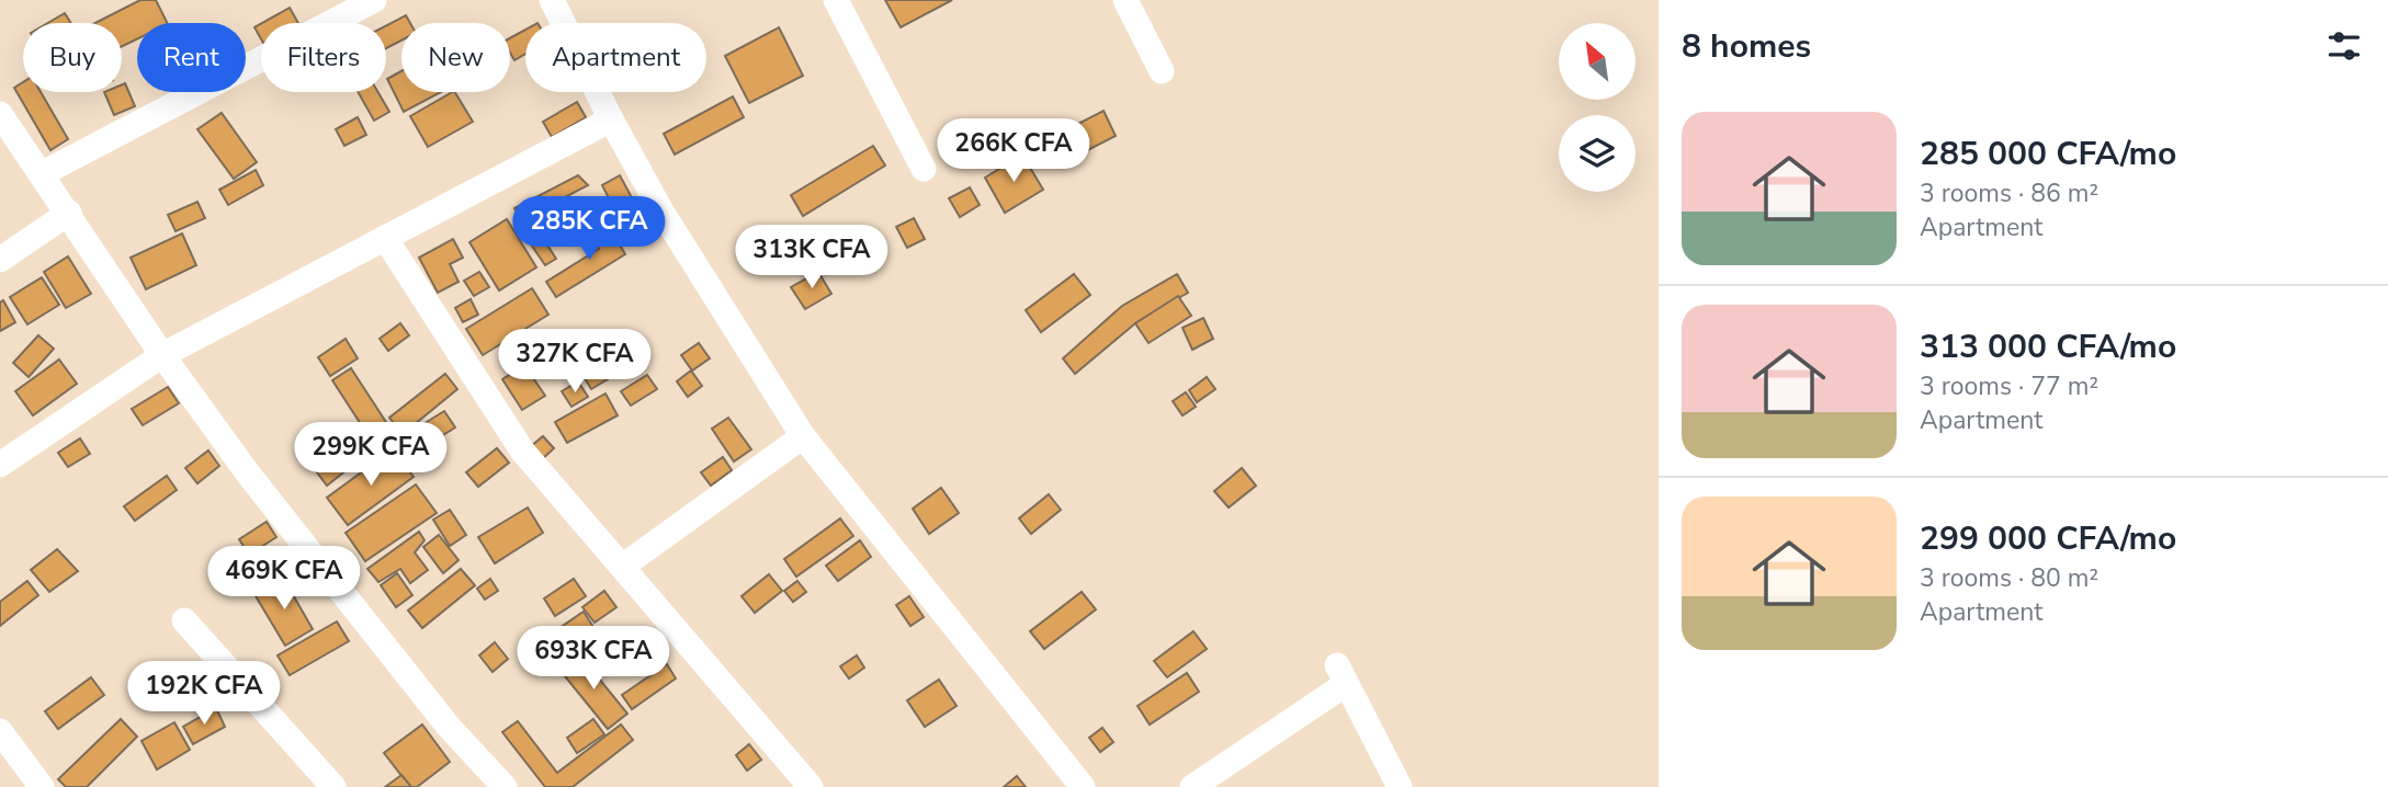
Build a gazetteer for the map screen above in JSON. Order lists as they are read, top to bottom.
{
  "north": "top left",
  "page": {
    "heading": "8 homes",
    "chip": [
      "Buy",
      "Rent",
      "Filters",
      "New",
      "Apartment"
    ],
    "list": [
      {
        "name": "285 000 CFA/mo",
        "note": "3 rooms · 86 m² · Apartment"
      },
      {
        "name": "313 000 CFA/mo",
        "note": "3 rooms · 77 m² · Apartment"
      },
      {
        "name": "299 000 CFA/mo",
        "note": "3 rooms · 80 m² · Apartment"
      }
    ],
    "price": [
      "266K CFA",
      "285K CFA",
      "313K CFA",
      "327K CFA",
      "299K CFA",
      "469K CFA",
      "693K CFA",
      "192K CFA"
    ]
  }
}
